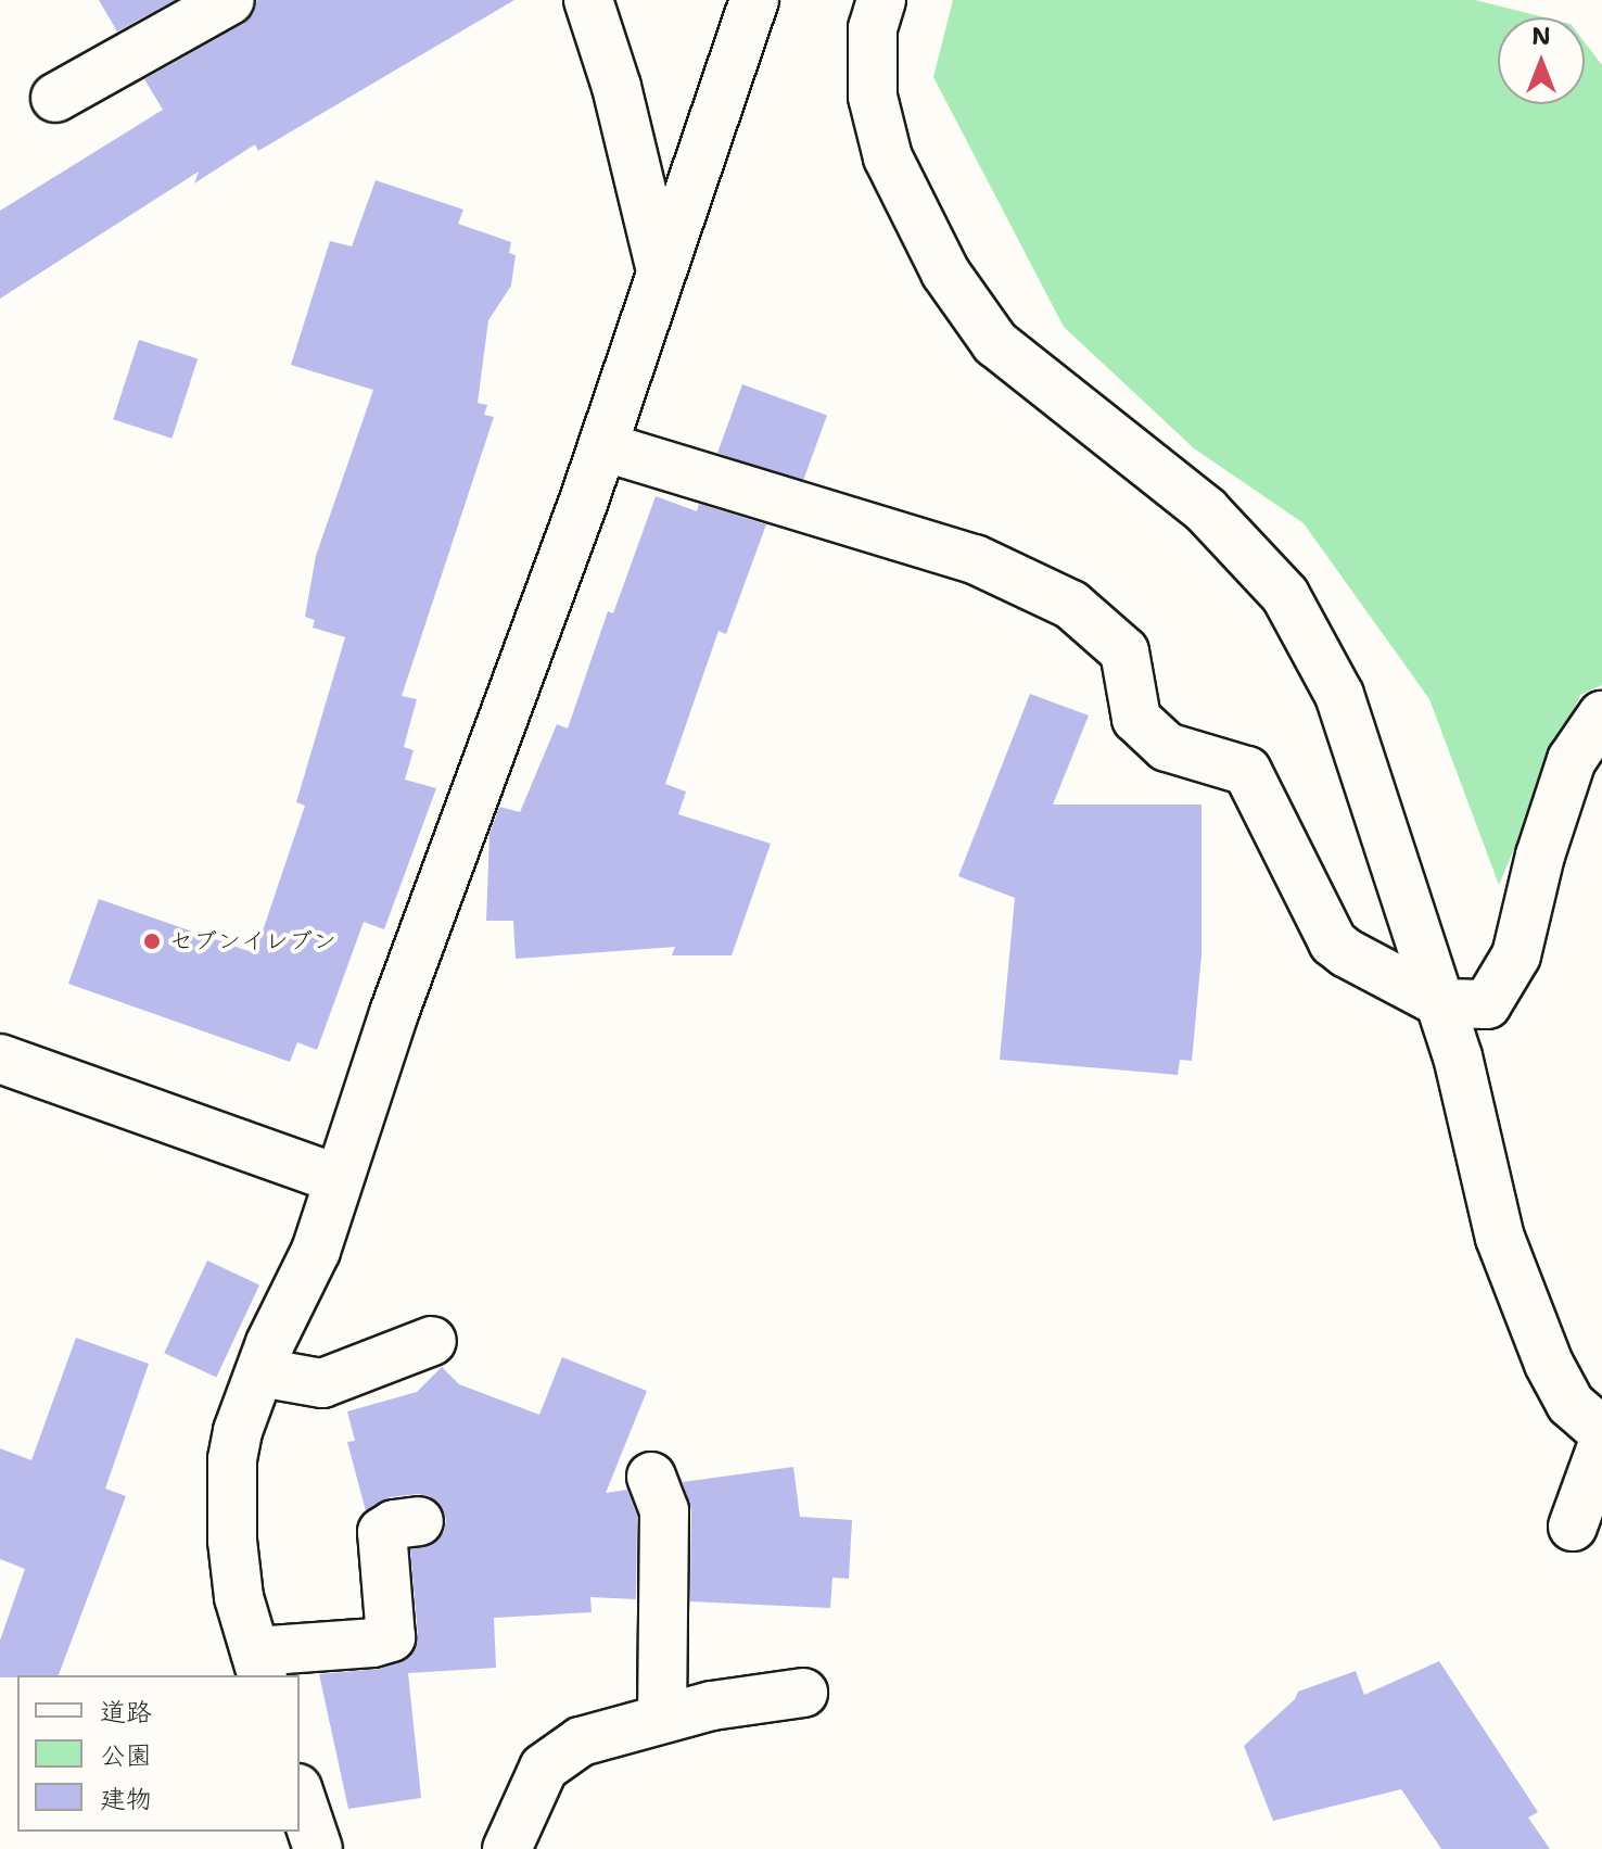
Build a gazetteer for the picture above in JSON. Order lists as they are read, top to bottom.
{
  "places": ["セブンイレブン"],
  "legend": ["道路", "公園", "建物"],
  "north": "top"
}
